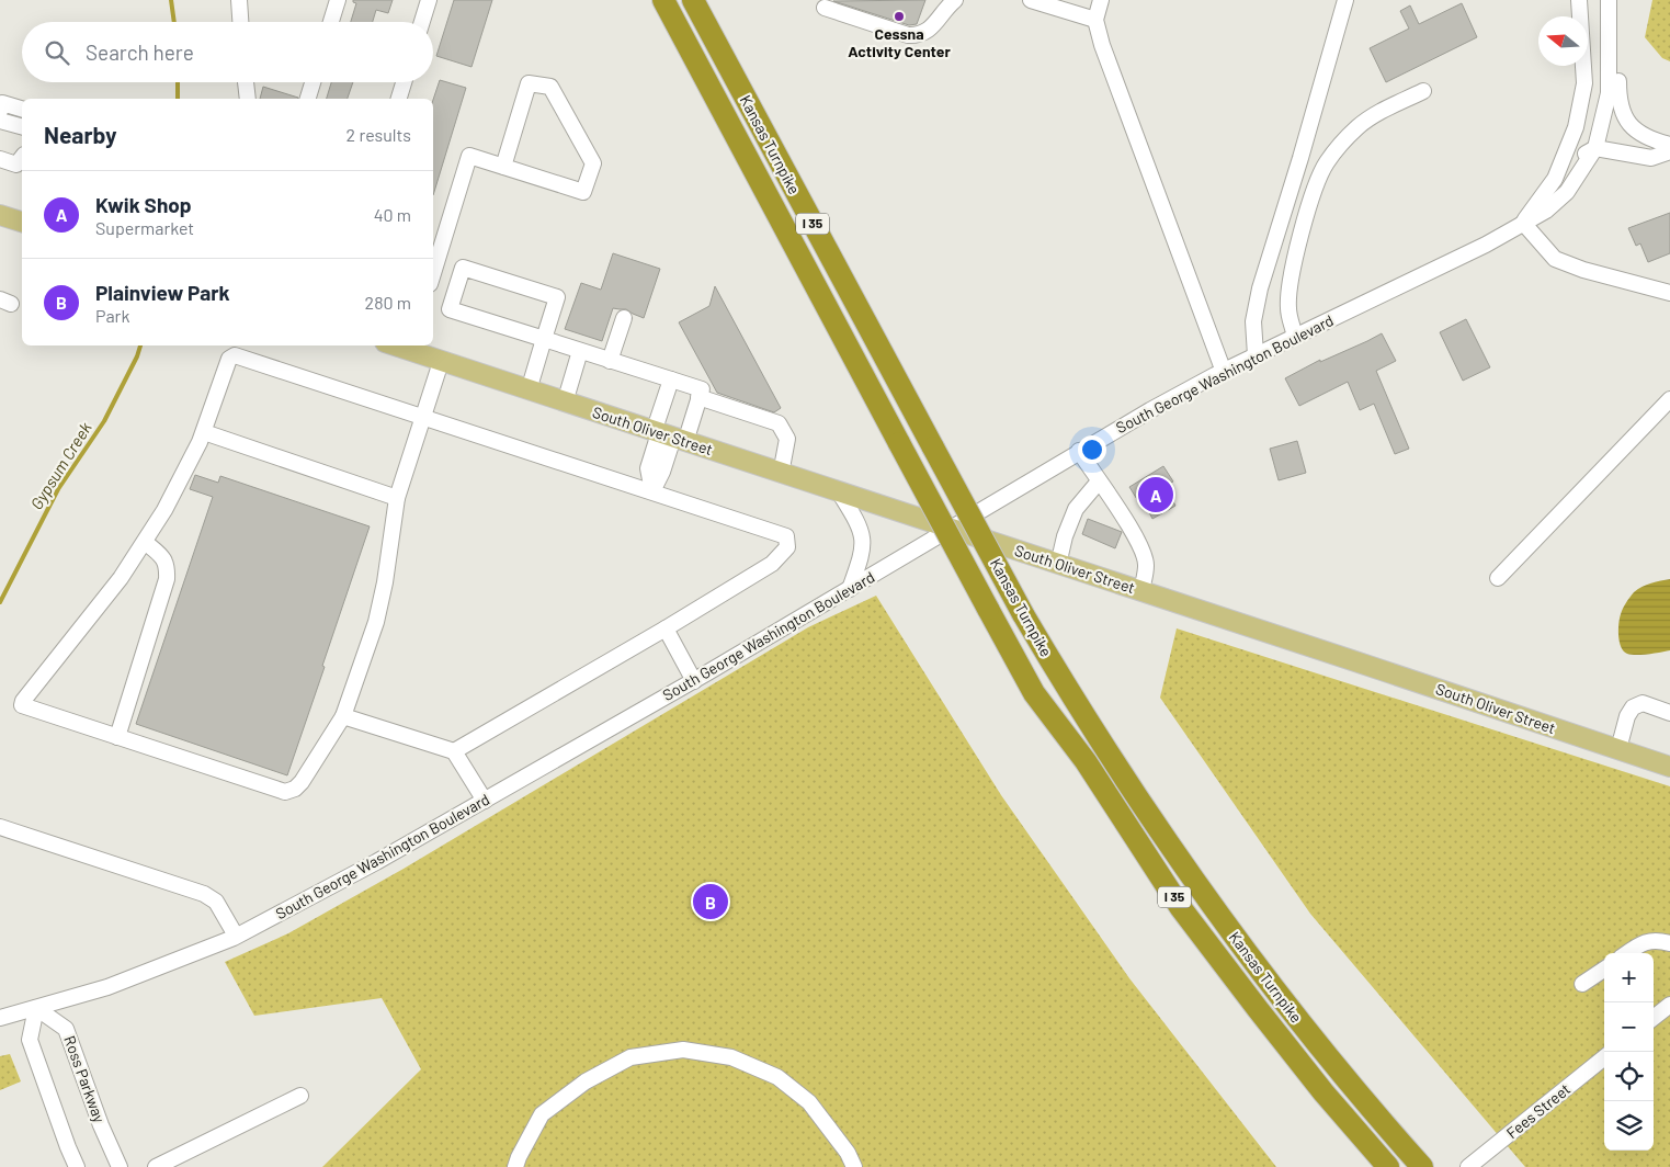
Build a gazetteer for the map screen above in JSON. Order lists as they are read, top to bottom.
{
  "streets": {
    "highway": ["Kansas Turnpike", "I 35"],
    "main road": ["South Oliver Street"],
    "street": ["South George Washington Boulevard", "Ross Parkway", "Fees Street"]
  },
  "crossings": [
    ["South George Washington Boulevard", "South Oliver Street"],
    ["South George Washington Boulevard", "Ross Parkway"]
  ],
  "water": ["Gypsum Creek"],
  "places": ["Cessna Activity Center"],
  "north": "left",
  "page": {
    "search": "Search here",
    "heading": ["Nearby", "2 results"],
    "list": [
      {
        "mark": "A",
        "name": "Kwik Shop",
        "note": "Supermarket",
        "value": "40 m"
      },
      {
        "mark": "B",
        "name": "Plainview Park",
        "note": "Park",
        "value": "280 m"
      }
    ],
    "pins": ["A", "B"],
    "map_buttons": ["+", "−"]
  }
}
